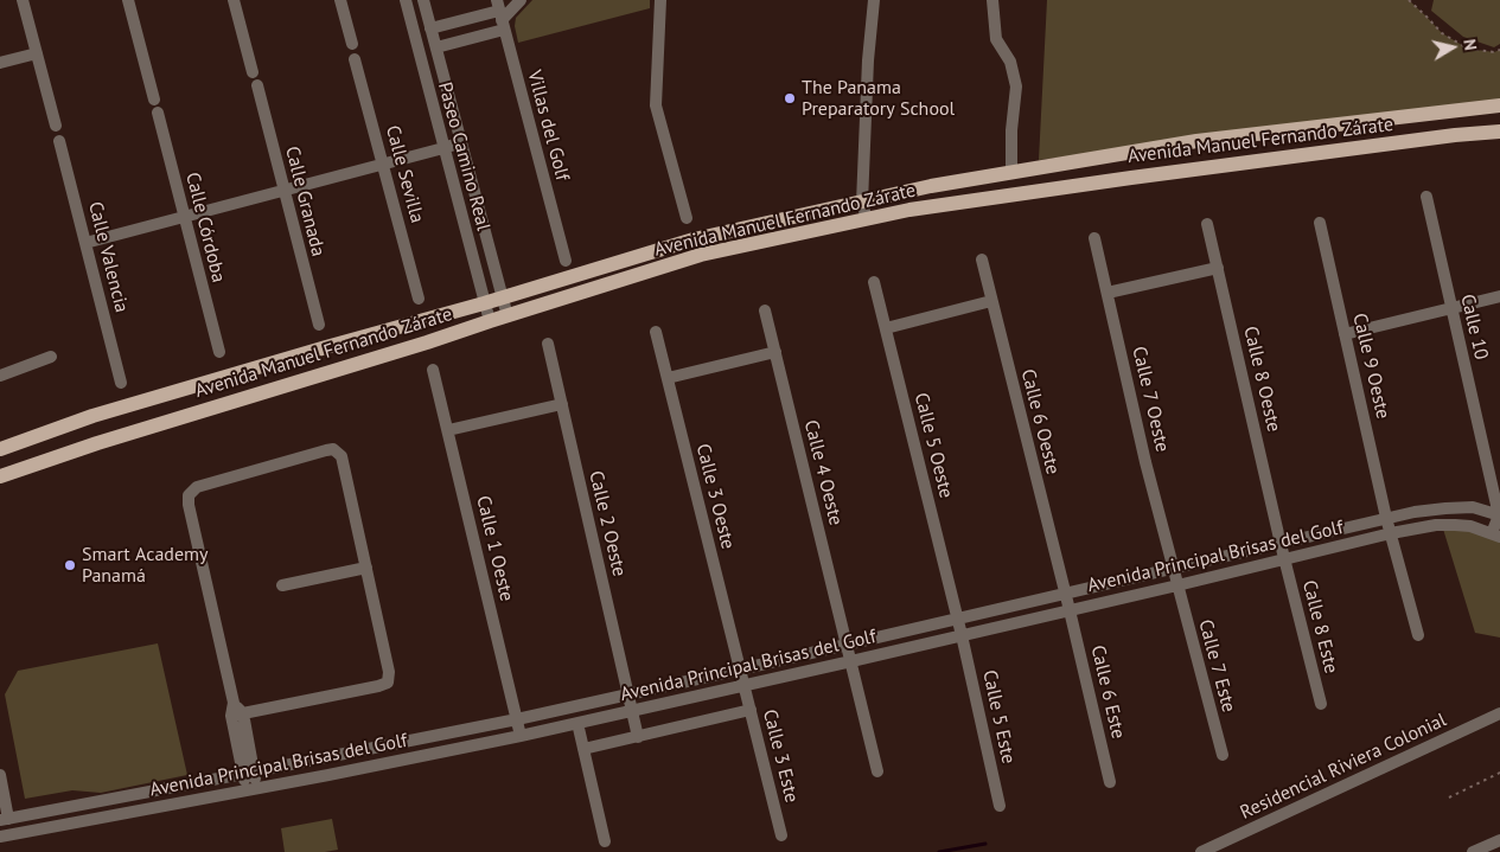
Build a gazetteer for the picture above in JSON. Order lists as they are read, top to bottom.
{
  "streets": {
    "main road": ["Avenida Manuel Fernando Zárate"],
    "street": [
      "Villas del Golf",
      "Paseo Camino Real",
      "Calle Sevilla",
      "Calle Granada",
      "Calle Córdoba",
      "Calle Valencia",
      "Calle 10",
      "Calle 9 Oeste",
      "Calle 8 Oeste",
      "Calle 7 Oeste",
      "Calle 6 Oeste",
      "Calle 5 Oeste",
      "Calle 4 Oeste",
      "Calle 3 Oeste",
      "Calle 2 Oeste",
      "Calle 1 Oeste",
      "Avenida Principal Brisas del Golf",
      "Calle 8 Este",
      "Calle 7 Este",
      "Calle 6 Este",
      "Calle 5 Este",
      "Calle 3 Este",
      "Residencial Riviera Colonial"
    ]
  },
  "crossings": [
    ["Avenida Manuel Fernando Zárate", "Paseo Camino Real"],
    ["Calle 10", "Avenida Principal Brisas del Golf"],
    ["Calle 9 Oeste", "Avenida Principal Brisas del Golf"],
    ["Calle 8 Oeste", "Avenida Principal Brisas del Golf"],
    ["Calle 8 Oeste", "Calle 8 Este"],
    ["Calle 7 Oeste", "Avenida Principal Brisas del Golf"],
    ["Calle 7 Oeste", "Calle 7 Este"],
    ["Calle 6 Oeste", "Avenida Principal Brisas del Golf"],
    ["Calle 6 Oeste", "Calle 6 Este"],
    ["Calle 5 Oeste", "Avenida Principal Brisas del Golf"],
    ["Calle 5 Oeste", "Calle 5 Este"],
    ["Calle 4 Oeste", "Avenida Principal Brisas del Golf"],
    ["Calle 3 Oeste", "Avenida Principal Brisas del Golf"],
    ["Calle 3 Oeste", "Calle 3 Este"],
    ["Calle 2 Oeste", "Avenida Principal Brisas del Golf"],
    ["Calle 1 Oeste", "Avenida Principal Brisas del Golf"],
    ["Avenida Principal Brisas del Golf", "Calle 8 Este"],
    ["Avenida Principal Brisas del Golf", "Calle 7 Este"],
    ["Avenida Principal Brisas del Golf", "Calle 6 Este"],
    ["Avenida Principal Brisas del Golf", "Calle 5 Este"],
    ["Avenida Principal Brisas del Golf", "Calle 3 Este"]
  ],
  "places": ["The Panama Preparatory School", "Smart Academy Panamá"],
  "north": "right"
}
